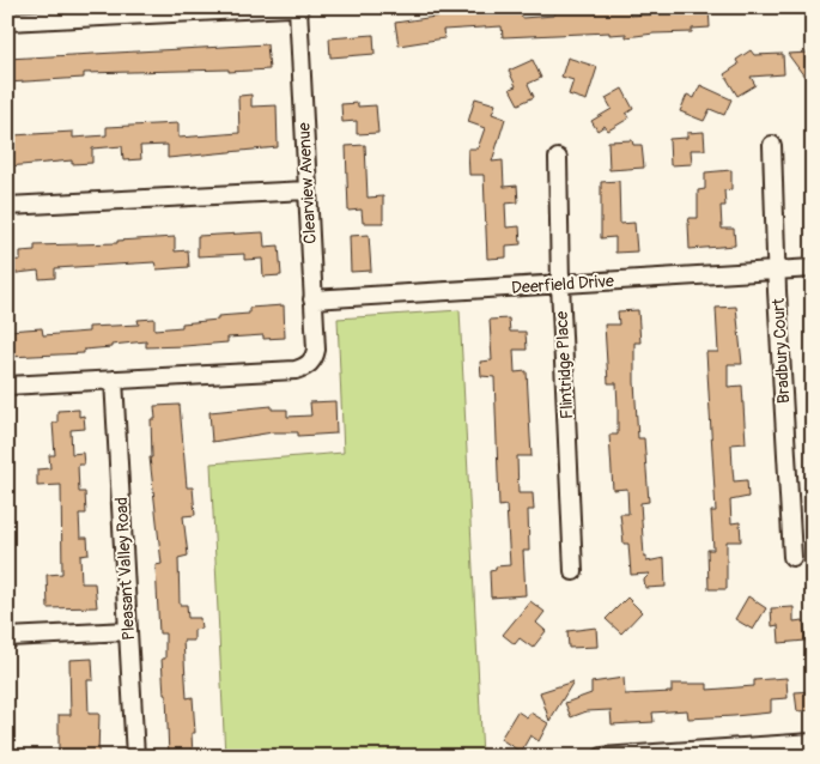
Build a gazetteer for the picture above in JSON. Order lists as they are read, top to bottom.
{
  "streets": {
    "street": [
      "Clearview Avenue",
      "Deerfield Drive",
      "Bradbury Court",
      "Flintridge Place",
      "Pleasant Valley Road"
    ]
  },
  "crossings": [
    ["Clearview Avenue", "Deerfield Drive"],
    ["Clearview Avenue", "Pleasant Valley Road"],
    ["Deerfield Drive", "Bradbury Court"],
    ["Deerfield Drive", "Flintridge Place"]
  ]
}
